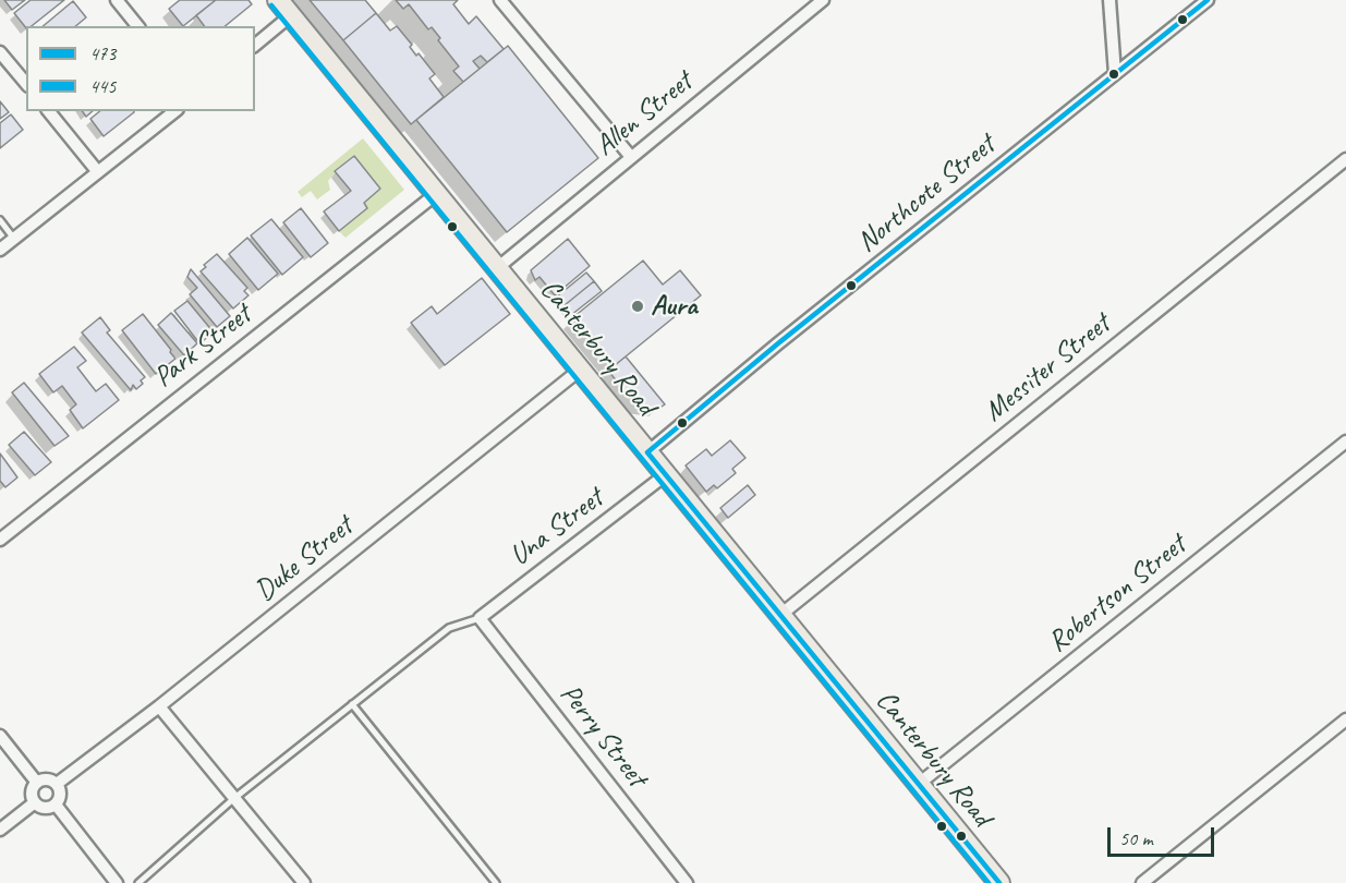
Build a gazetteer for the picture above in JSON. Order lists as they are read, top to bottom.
{
  "streets": {
    "highway": ["Canterbury Road"],
    "street": [
      "Allen Street",
      "Northcote Street",
      "Park Street",
      "Messiter Street",
      "Una Street",
      "Duke Street",
      "Robertson Street",
      "Perry Street"
    ]
  },
  "crossings": [
    ["Allen Street", "Canterbury Road"],
    ["Northcote Street", "Canterbury Road"],
    ["Park Street", "Canterbury Road"],
    ["Canterbury Road", "Messiter Street"],
    ["Canterbury Road", "Una Street"],
    ["Canterbury Road", "Duke Street"],
    ["Canterbury Road", "Robertson Street"],
    ["Una Street", "Perry Street"]
  ],
  "places": ["Aura"],
  "lines": ["transit line 473", "transit line 445"],
  "legend": ["473", "445"],
  "scale_bar": "50 m"
}
